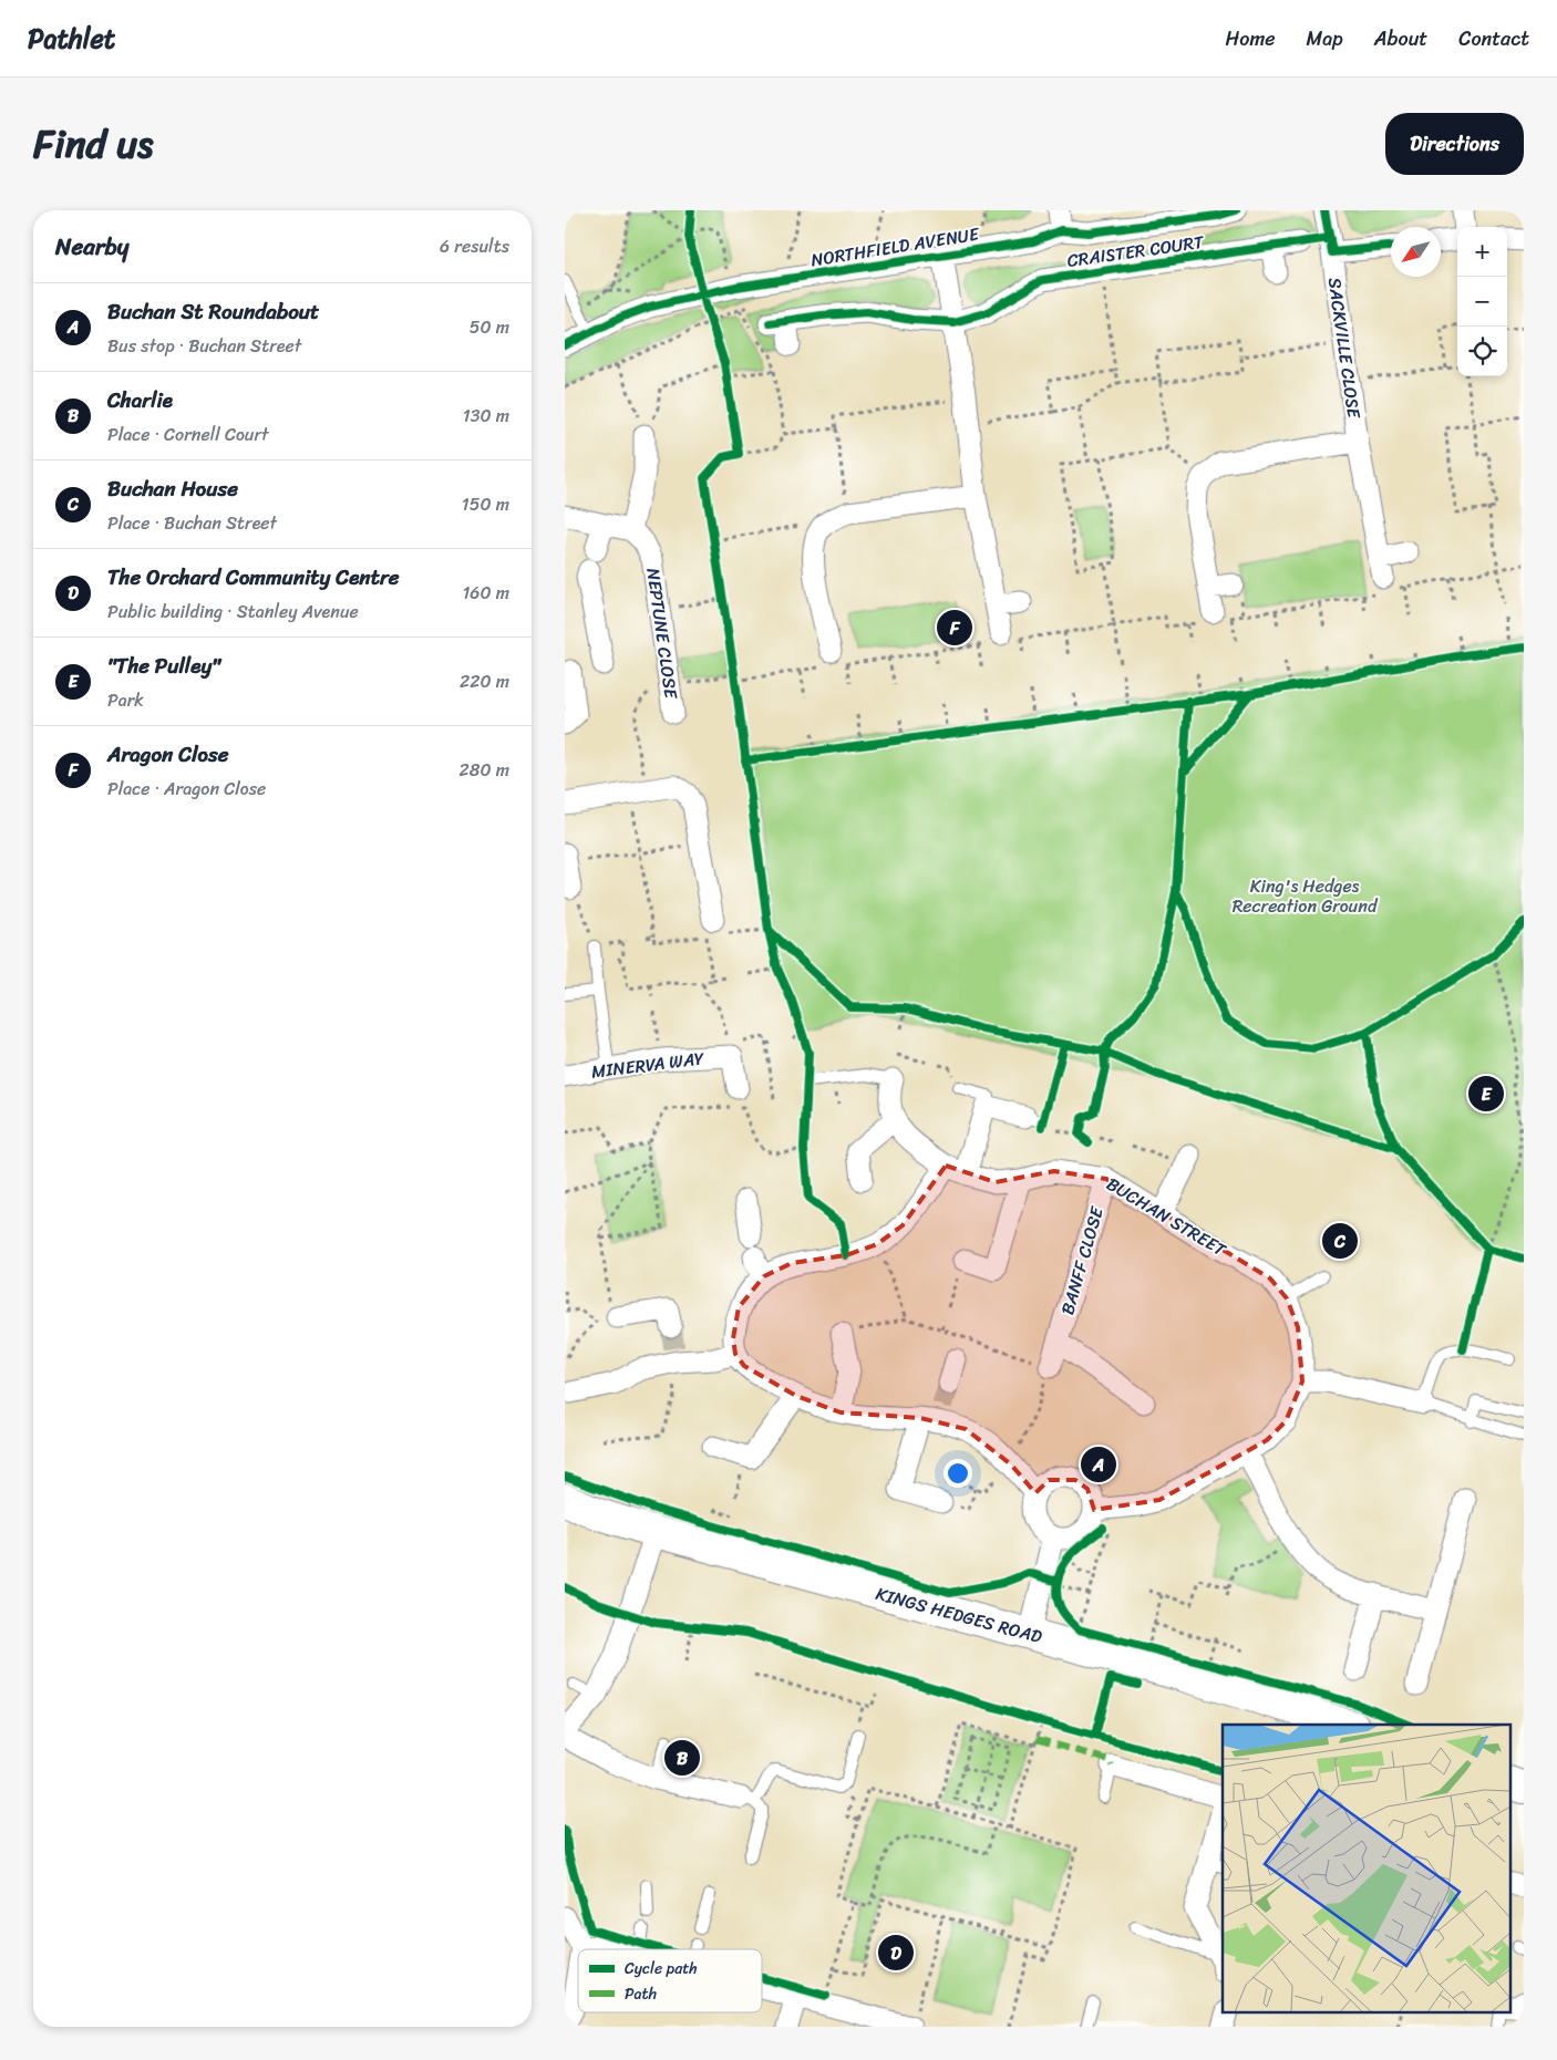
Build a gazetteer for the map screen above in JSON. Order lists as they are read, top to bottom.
{
  "streets": {
    "street": [
      "NORTHFIELD AVENUE",
      "CRAISTER COURT",
      "SACKVILLE CLOSE",
      "NEPTUNE CLOSE",
      "MINERVA WAY",
      "BUCHAN STREET",
      "BANFF CLOSE",
      "KINGS HEDGES ROAD"
    ]
  },
  "crossings": [
    ["BUCHAN STREET", "BANFF CLOSE"]
  ],
  "parks": ["King's Hedges Recreation Ground"],
  "legend": ["Cycle path", "Path"],
  "north": "bottom left",
  "page": {
    "header": "Pathlet",
    "nav": [
      "Home",
      "Map",
      "About",
      "Contact"
    ],
    "title": "Find us",
    "buttons": "Directions",
    "heading": ["Nearby", "6 results"],
    "map_buttons": ["+", "−"],
    "list": [
      {
        "mark": "A",
        "name": "Buchan St Roundabout",
        "note": "Bus stop · Buchan Street",
        "value": "50 m"
      },
      {
        "mark": "B",
        "name": "Charlie",
        "note": "Place · Cornell Court",
        "value": "130 m"
      },
      {
        "mark": "C",
        "name": "Buchan House",
        "note": "Place · Buchan Street",
        "value": "150 m"
      },
      {
        "mark": "D",
        "name": "The Orchard Community Centre",
        "note": "Public building · Stanley Avenue",
        "value": "160 m"
      },
      {
        "mark": "E",
        "name": "\"The Pulley\"",
        "note": "Park",
        "value": "220 m"
      },
      {
        "mark": "F",
        "name": "Aragon Close",
        "note": "Place · Aragon Close",
        "value": "280 m"
      }
    ],
    "pins": [
      "F",
      "E",
      "C",
      "A",
      "B",
      "D"
    ]
  }
}
